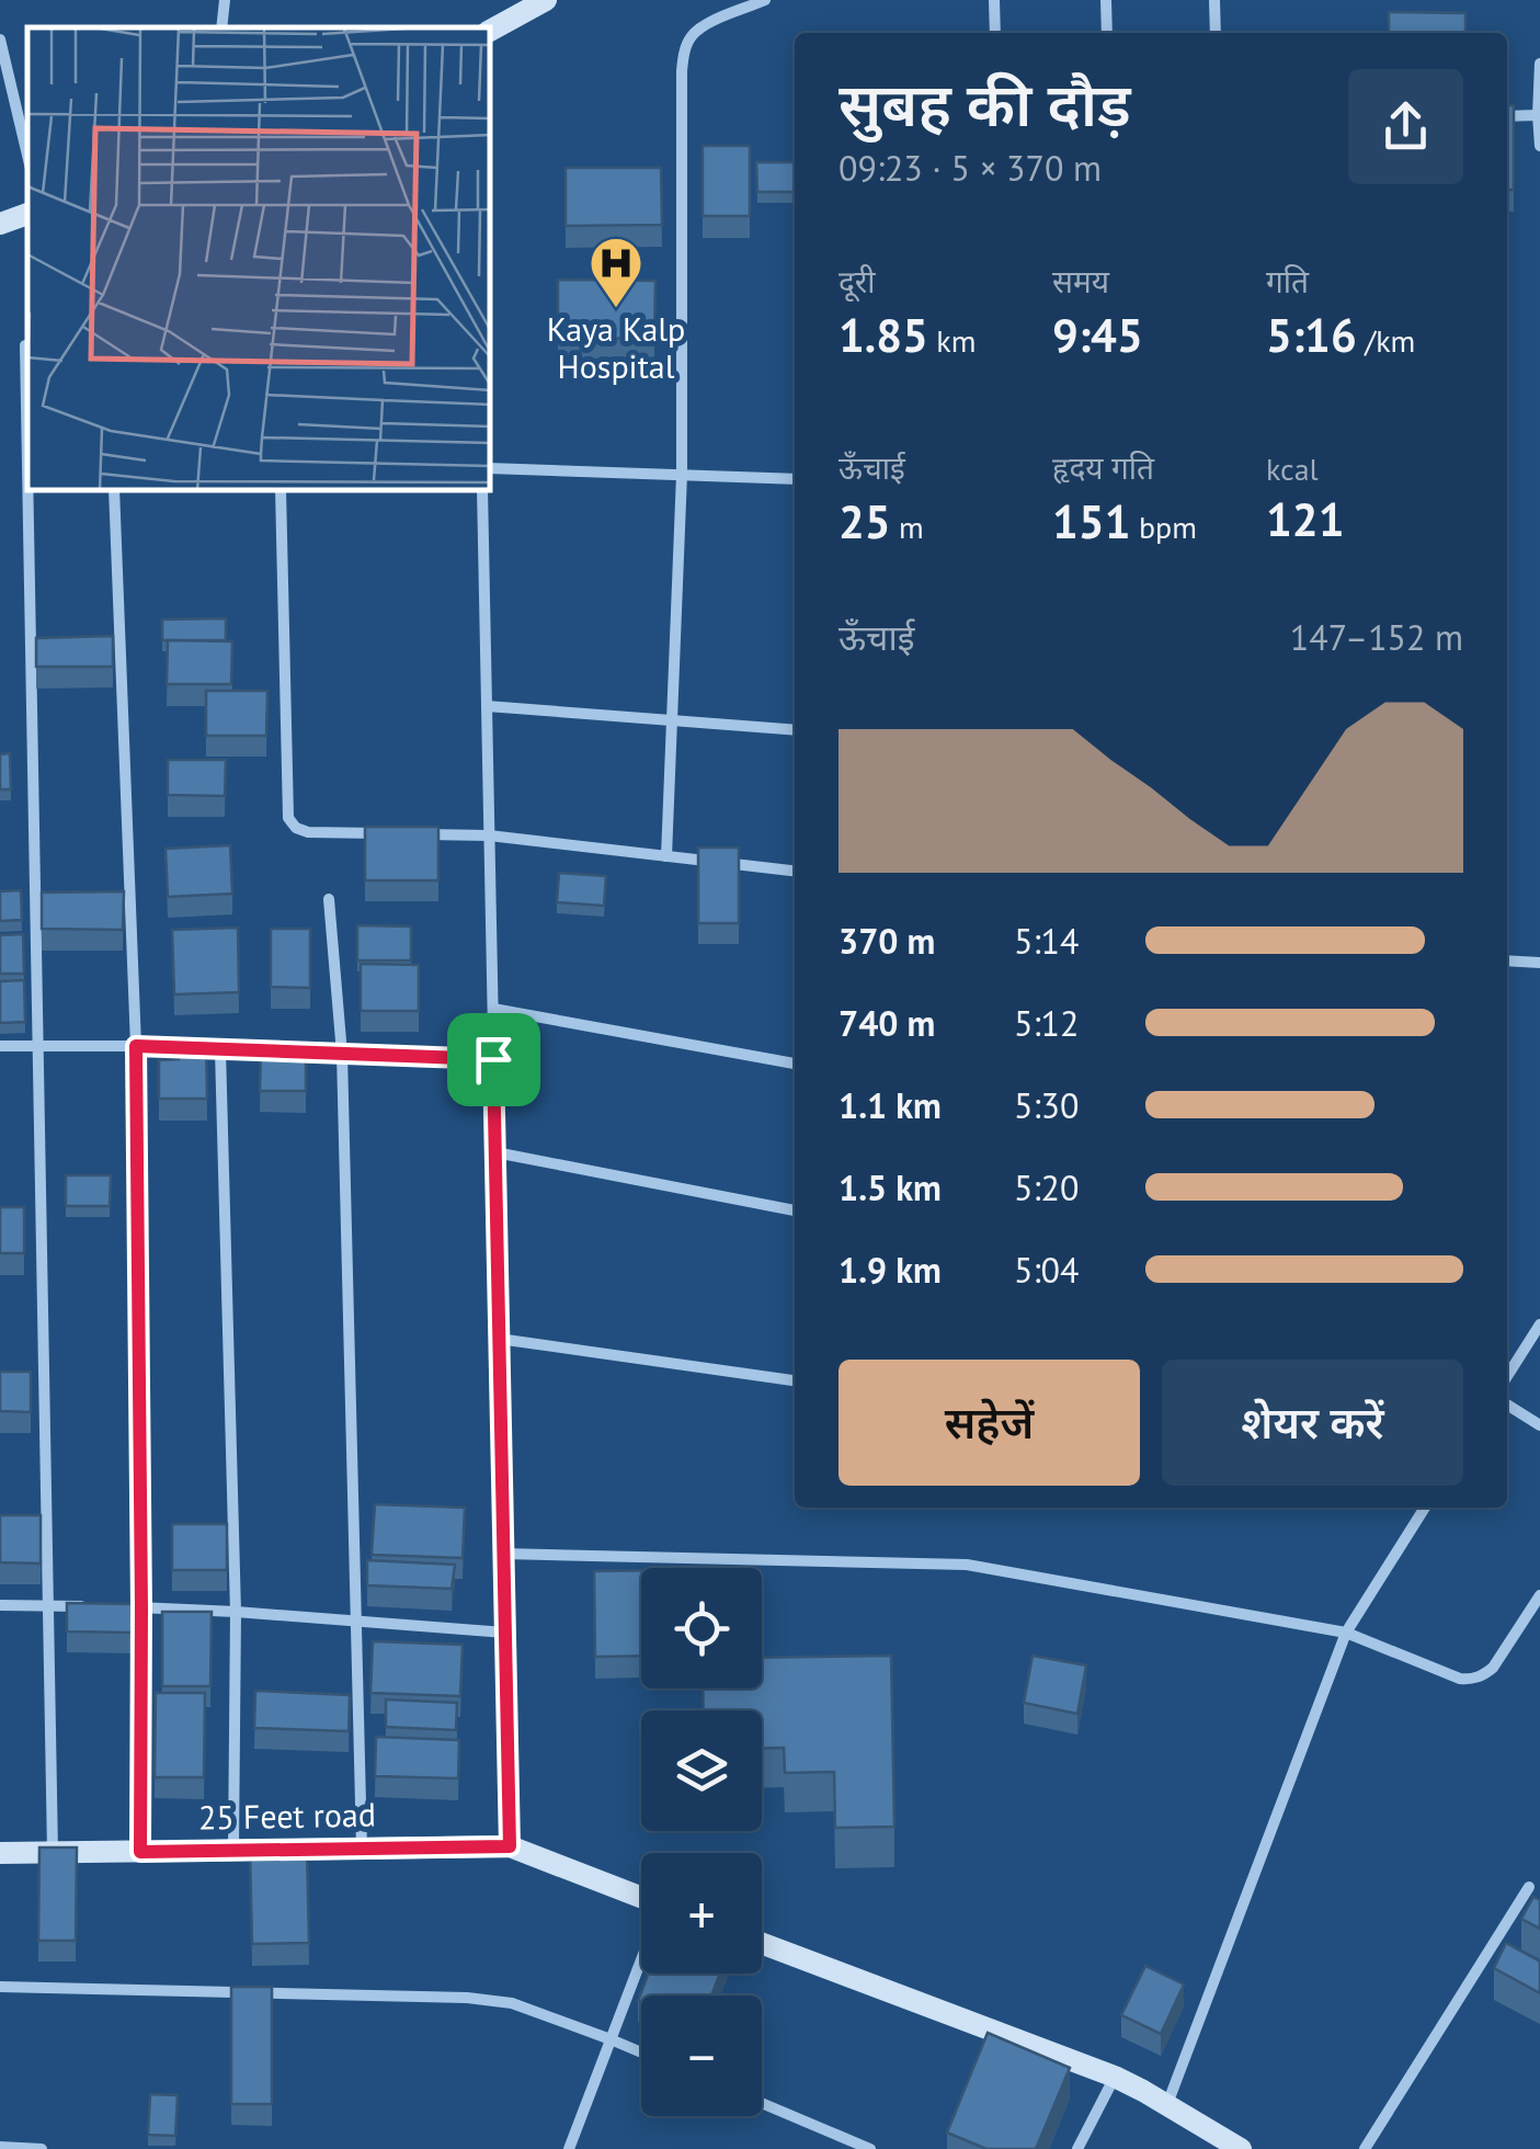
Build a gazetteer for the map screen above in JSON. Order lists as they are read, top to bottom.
{
  "streets": {
    "street": ["25 Feet road"]
  },
  "places": {
    "hospital": ["Kaya Kalp Hospital"]
  },
  "page": {
    "heading": ["सुबह की दौड़", "09:23 · 5 × 370 m"],
    "stats": [
      ["दूरी", "1.85 km"],
      ["समय", "9:45"],
      ["गति", "5:16 /km"],
      ["ऊँचाई", "25 m"],
      ["हृदय गति", "151 bpm"],
      ["kcal", "121"]
    ],
    "chart": ["ऊँचाई", "147–152 m"],
    "list": [
      {
        "name": "370 m",
        "note": "5:14"
      },
      {
        "name": "740 m",
        "note": "5:12"
      },
      {
        "name": "1.1 km",
        "note": "5:30"
      },
      {
        "name": "1.5 km",
        "note": "5:20"
      },
      {
        "name": "1.9 km",
        "note": "5:04"
      }
    ],
    "buttons": ["सहेजें", "शेयर करें"],
    "map_buttons": ["+", "−"]
  }
}
